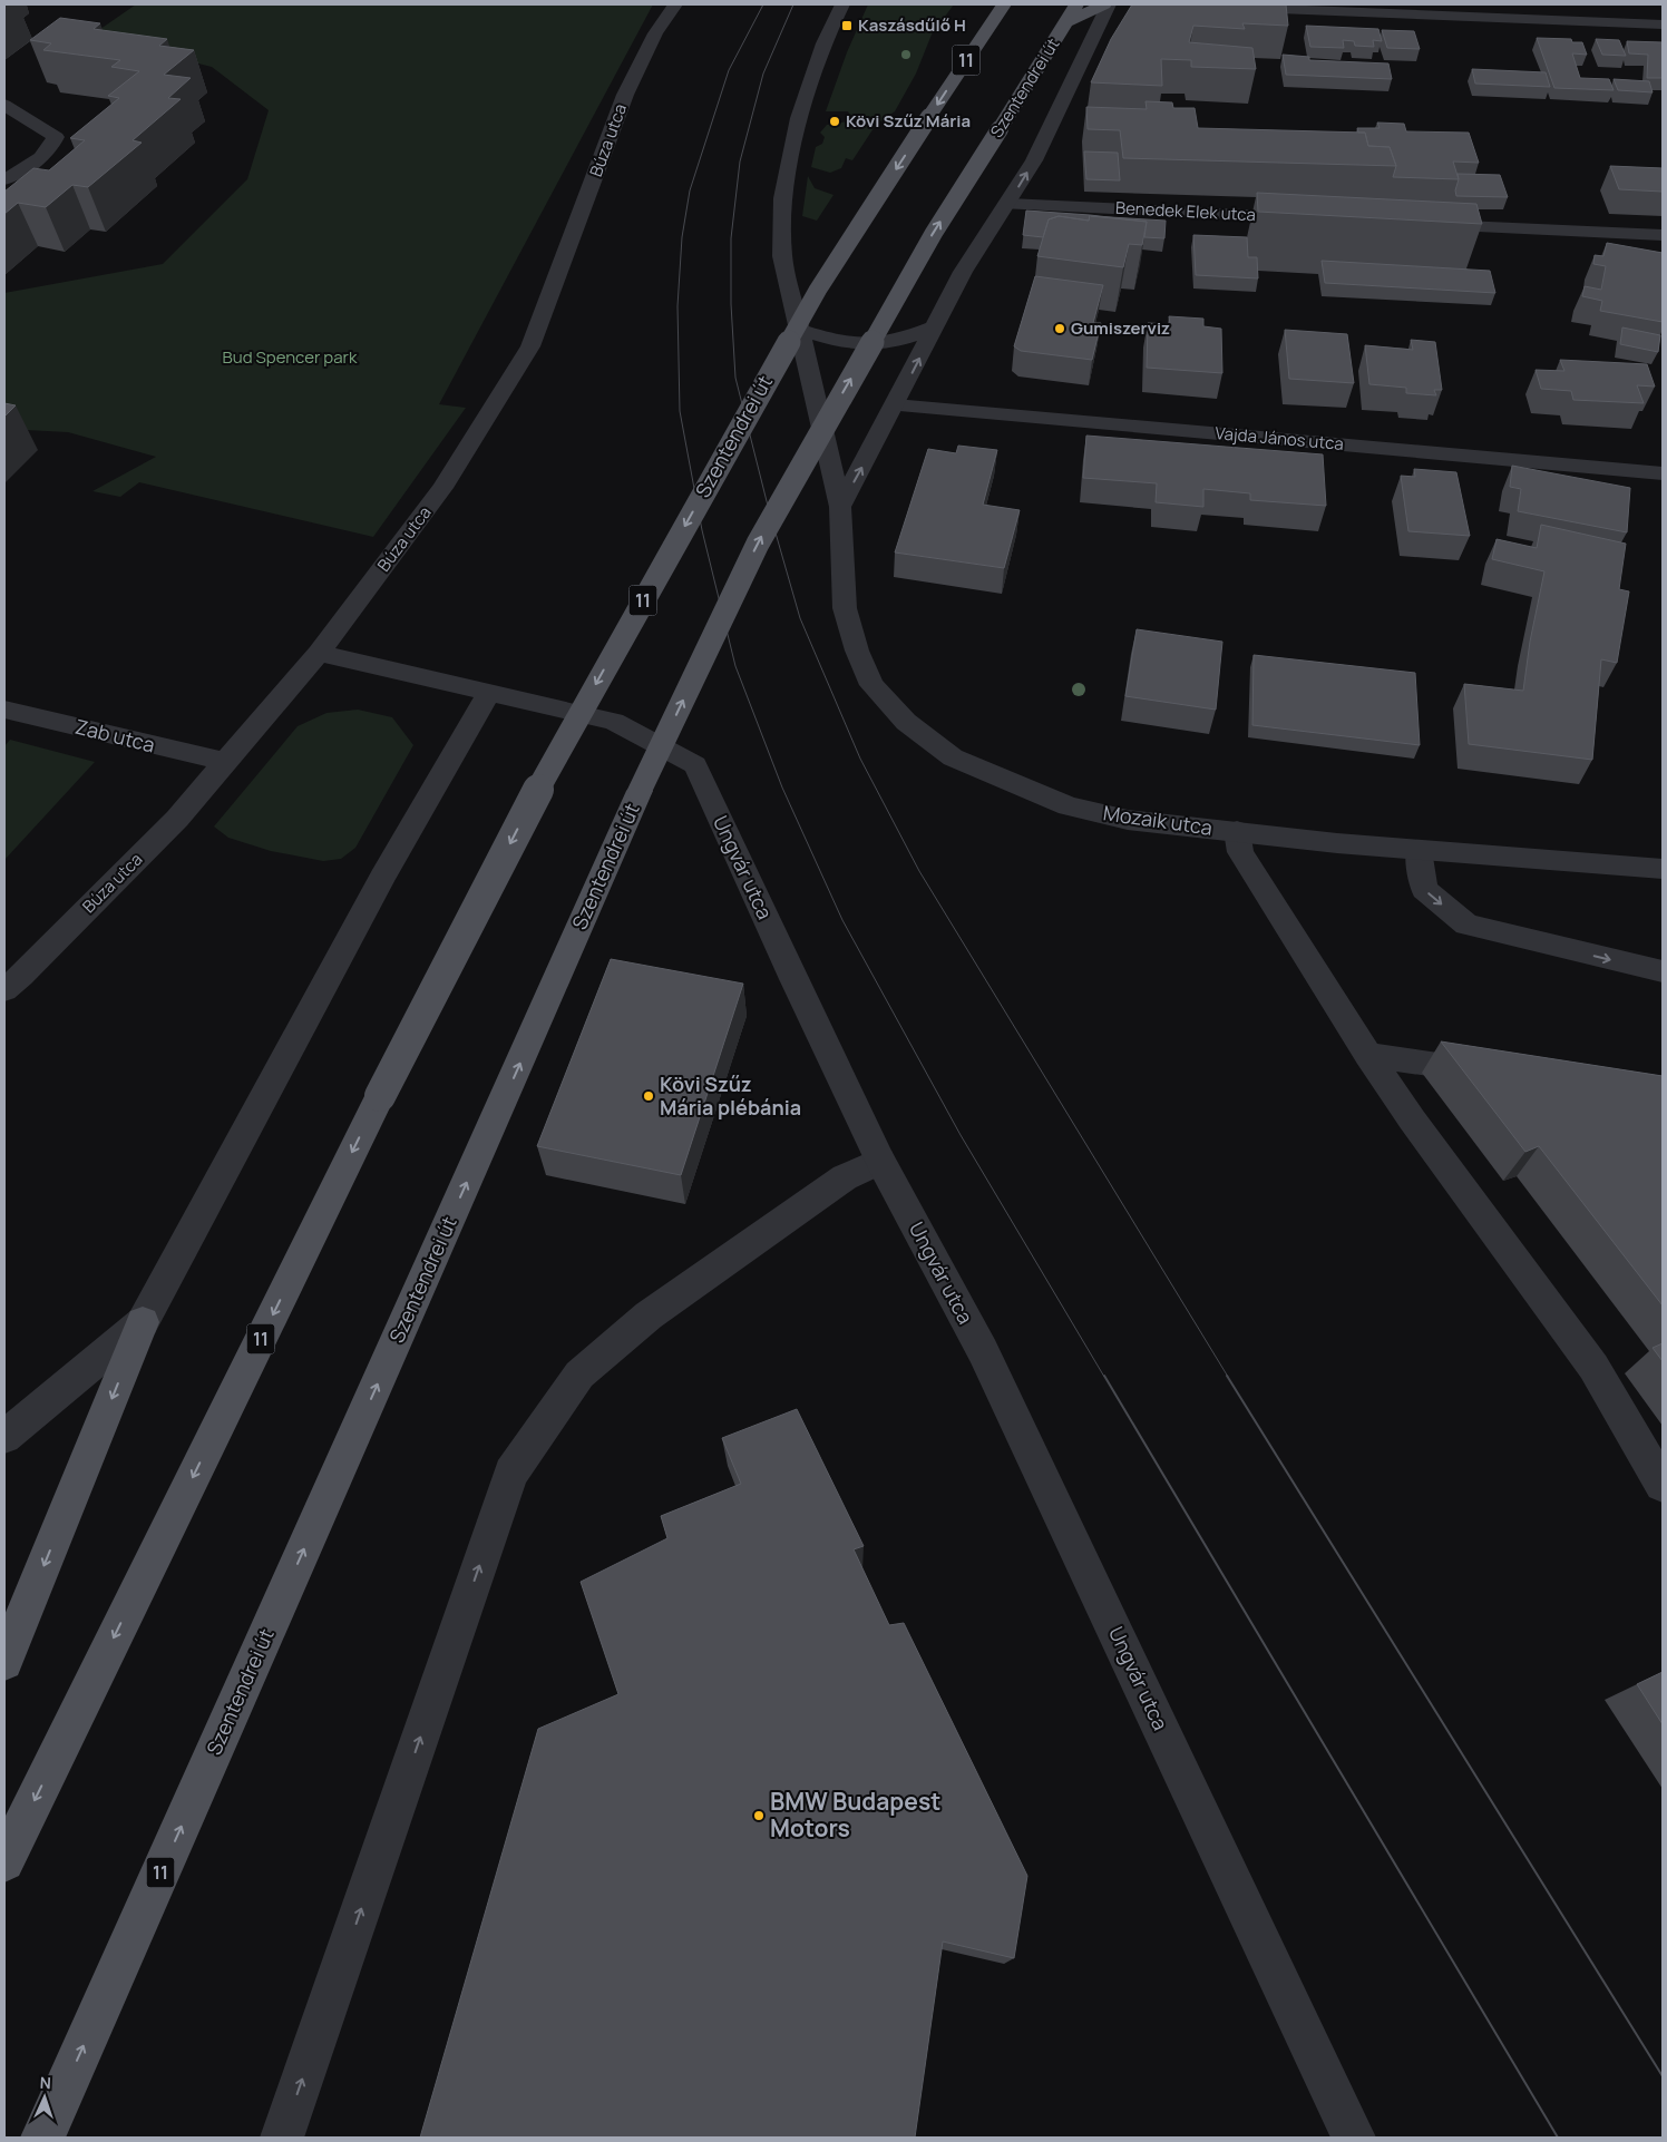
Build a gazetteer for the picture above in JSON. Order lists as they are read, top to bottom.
{
  "streets": {
    "main road": ["11", "Szentendrei út"],
    "street": [
      "Búza utca",
      "Benedek Elek utca",
      "Vajda János utca",
      "Zab utca",
      "Mozaik utca",
      "Ungvár utca"
    ]
  },
  "crossings": [
    ["Búza utca", "Zab utca"],
    ["Búza utca", "Ungvár utca"]
  ],
  "parks": ["Bud Spencer park"],
  "places": {
    "transit": ["Kaszásdűlő H"],
    "other": [
      "Kövi Szűz Mária",
      "Gumiszerviz",
      "Kövi Szűz Mária plébánia",
      "BMW Budapest Motors"
    ]
  },
  "north": "top"
}
